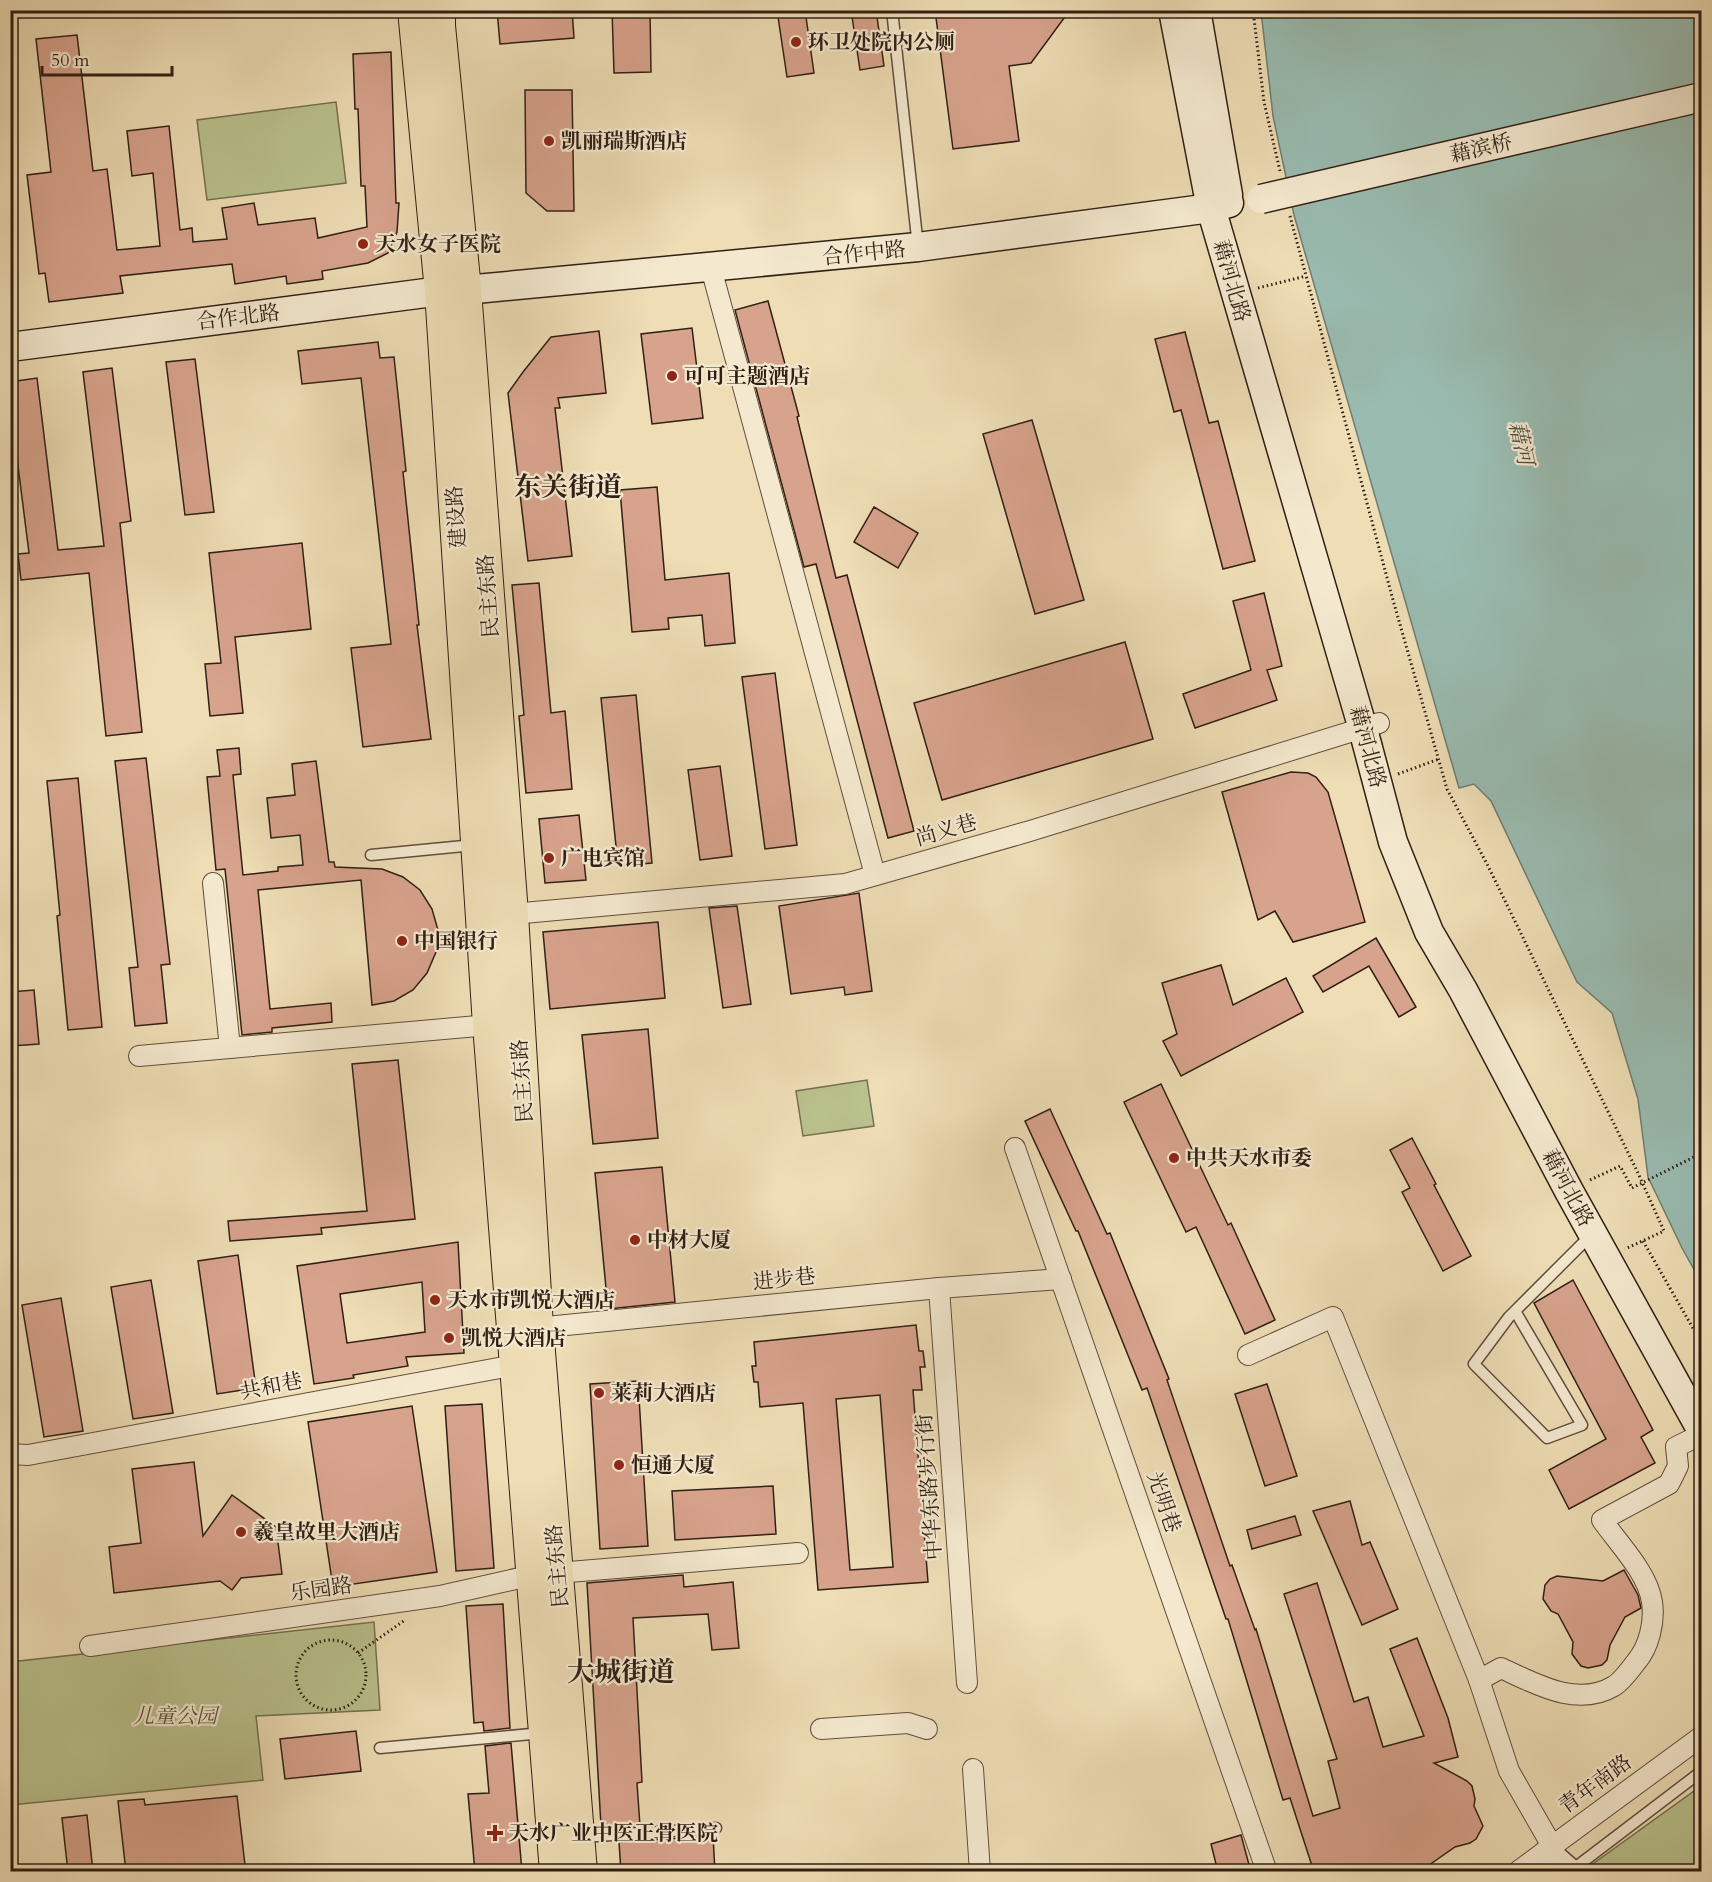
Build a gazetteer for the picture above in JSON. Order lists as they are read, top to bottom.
{
  "streets": {
    "main road": [
      "藉滨桥",
      "合作中路",
      "藉河北路",
      "合作北路",
      "建设路",
      "民主东路"
    ],
    "street": [
      "尚义巷",
      "进步巷",
      "共和巷",
      "中华东路步行街",
      "光明巷",
      "乐园路",
      "青年南路"
    ]
  },
  "crossings": [
    ["藉滨桥", "合作中路"],
    ["合作中路", "藉河北路"],
    ["合作中路", "合作北路"],
    ["合作中路", "建设路"],
    ["合作中路", "民主东路"],
    ["藉河北路", "尚义巷"],
    ["合作北路", "建设路"],
    ["合作北路", "民主东路"],
    ["建设路", "民主东路"],
    ["民主东路", "尚义巷"],
    ["民主东路", "进步巷"],
    ["民主东路", "共和巷"],
    ["民主东路", "乐园路"],
    ["进步巷", "中华东路步行街"],
    ["进步巷", "光明巷"]
  ],
  "districts": ["东关街道", "大城街道"],
  "water": ["藉河"],
  "parks": ["儿童公园"],
  "places": {
    "other": [
      "环卫处院内公厕",
      "凯丽瑞斯酒店",
      "天水女子医院",
      "可可主题酒店",
      "广电宾馆",
      "中国银行",
      "中共天水市委",
      "中材大厦",
      "天水市凯悦大酒店",
      "凯悦大酒店",
      "莱莉大酒店",
      "恒通大厦",
      "羲皇故里大酒店"
    ],
    "health": ["天水广业中医正骨医院"]
  },
  "scale_bar": "50 m"
}
